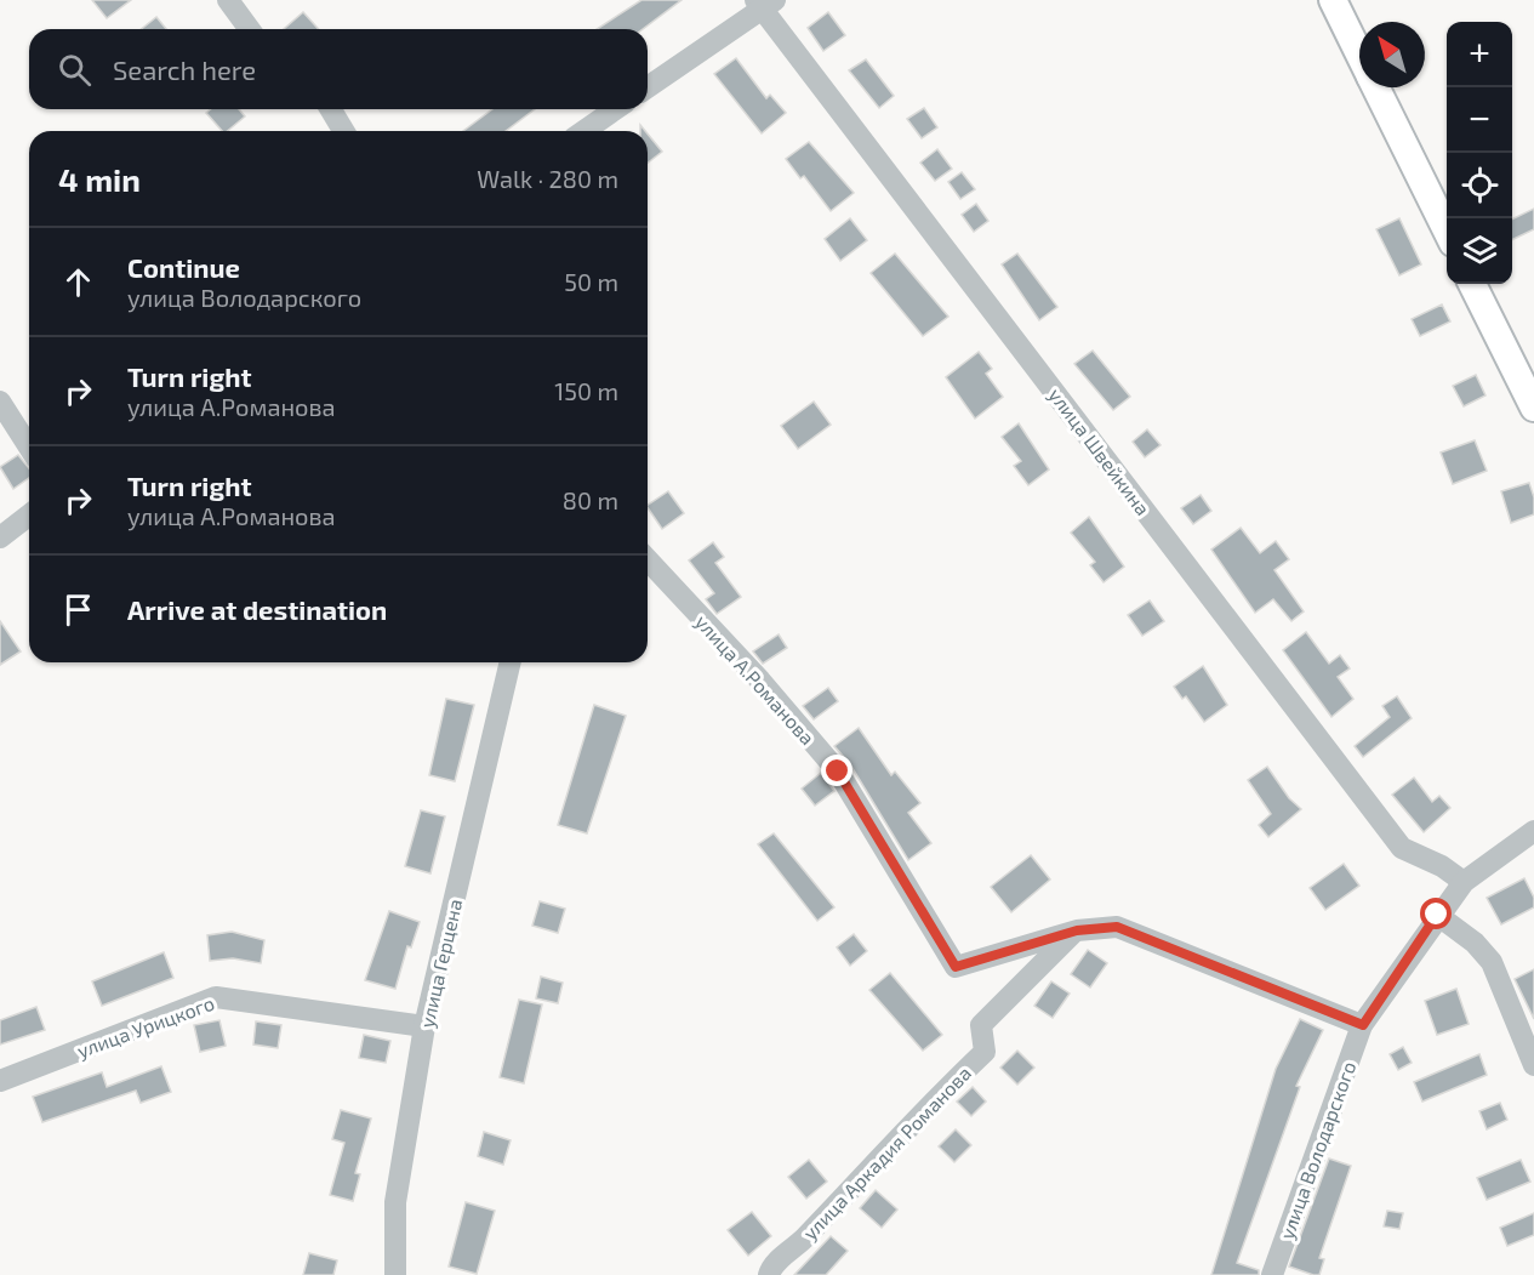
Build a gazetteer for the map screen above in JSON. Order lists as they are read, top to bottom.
{
  "streets": {
    "street": [
      "улица Швейкина",
      "улица А.Романова",
      "улица Герцена",
      "улица Урицкого",
      "улица Володарского",
      "улица Аркадия Романова"
    ]
  },
  "crossings": [
    ["улица Швейкина", "улица Володарского"],
    ["улица А.Романова", "улица Володарского"],
    ["улица А.Романова", "улица Аркадия Романова"],
    ["улица Герцена", "улица Урицкого"]
  ],
  "north": "top left",
  "page": {
    "map_buttons": ["+", "−"],
    "search": "Search here",
    "heading": ["4 min", "Walk · 280 m"],
    "list": [
      ["Continue", "улица Володарского", "50 m"],
      ["Turn right", "улица А.Романова", "150 m"],
      ["Turn right", "улица А.Романова", "80 m"],
      "Arrive at destination"
    ]
  }
}
